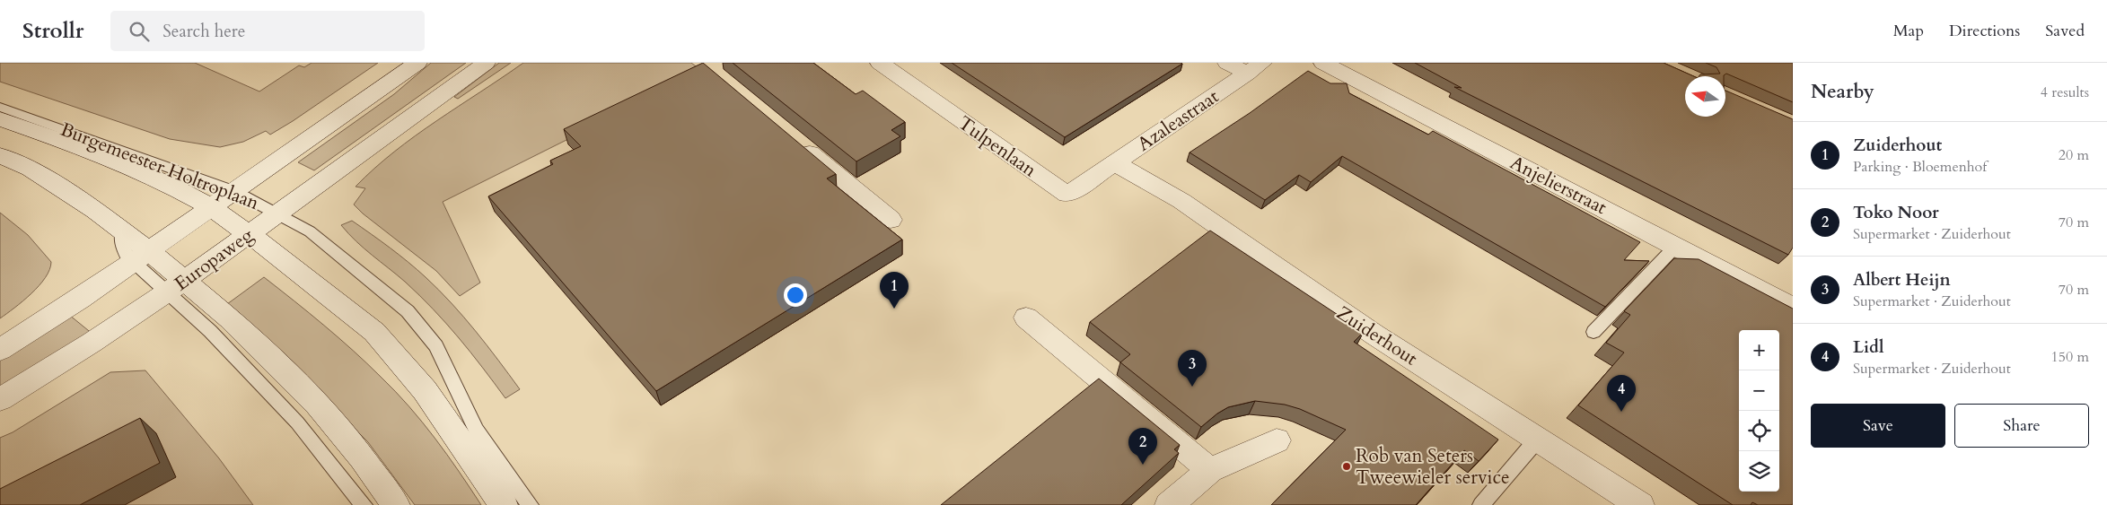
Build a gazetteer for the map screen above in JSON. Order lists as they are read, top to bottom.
{
  "streets": {
    "street": [
      "Azaleastraat",
      "Tulpenlaan",
      "Burgemeester Holtroplaan",
      "Anjelierstraat",
      "Europaweg",
      "Zuiderhout"
    ]
  },
  "crossings": [
    ["Azaleastraat", "Tulpenlaan"],
    ["Azaleastraat", "Zuiderhout"],
    ["Tulpenlaan", "Zuiderhout"],
    ["Burgemeester Holtroplaan", "Europaweg"]
  ],
  "places": ["Rob van Seters Tweewieler service"],
  "north": "left",
  "page": {
    "header": "Strollr",
    "search": "Search here",
    "nav": ["Map", "Directions", "Saved"],
    "heading": ["Nearby", "4 results"],
    "list": [
      {
        "mark": "1",
        "name": "Zuiderhout",
        "note": "Parking · Bloemenhof",
        "value": "20 m"
      },
      {
        "mark": "2",
        "name": "Toko Noor",
        "note": "Supermarket · Zuiderhout",
        "value": "70 m"
      },
      {
        "mark": "3",
        "name": "Albert Heijn",
        "note": "Supermarket · Zuiderhout",
        "value": "70 m"
      },
      {
        "mark": "4",
        "name": "Lidl",
        "note": "Supermarket · Zuiderhout",
        "value": "150 m"
      }
    ],
    "pins": [
      "1",
      "3",
      "4",
      "2"
    ],
    "map_buttons": ["+", "−"],
    "buttons": ["Save", "Share"]
  }
}
